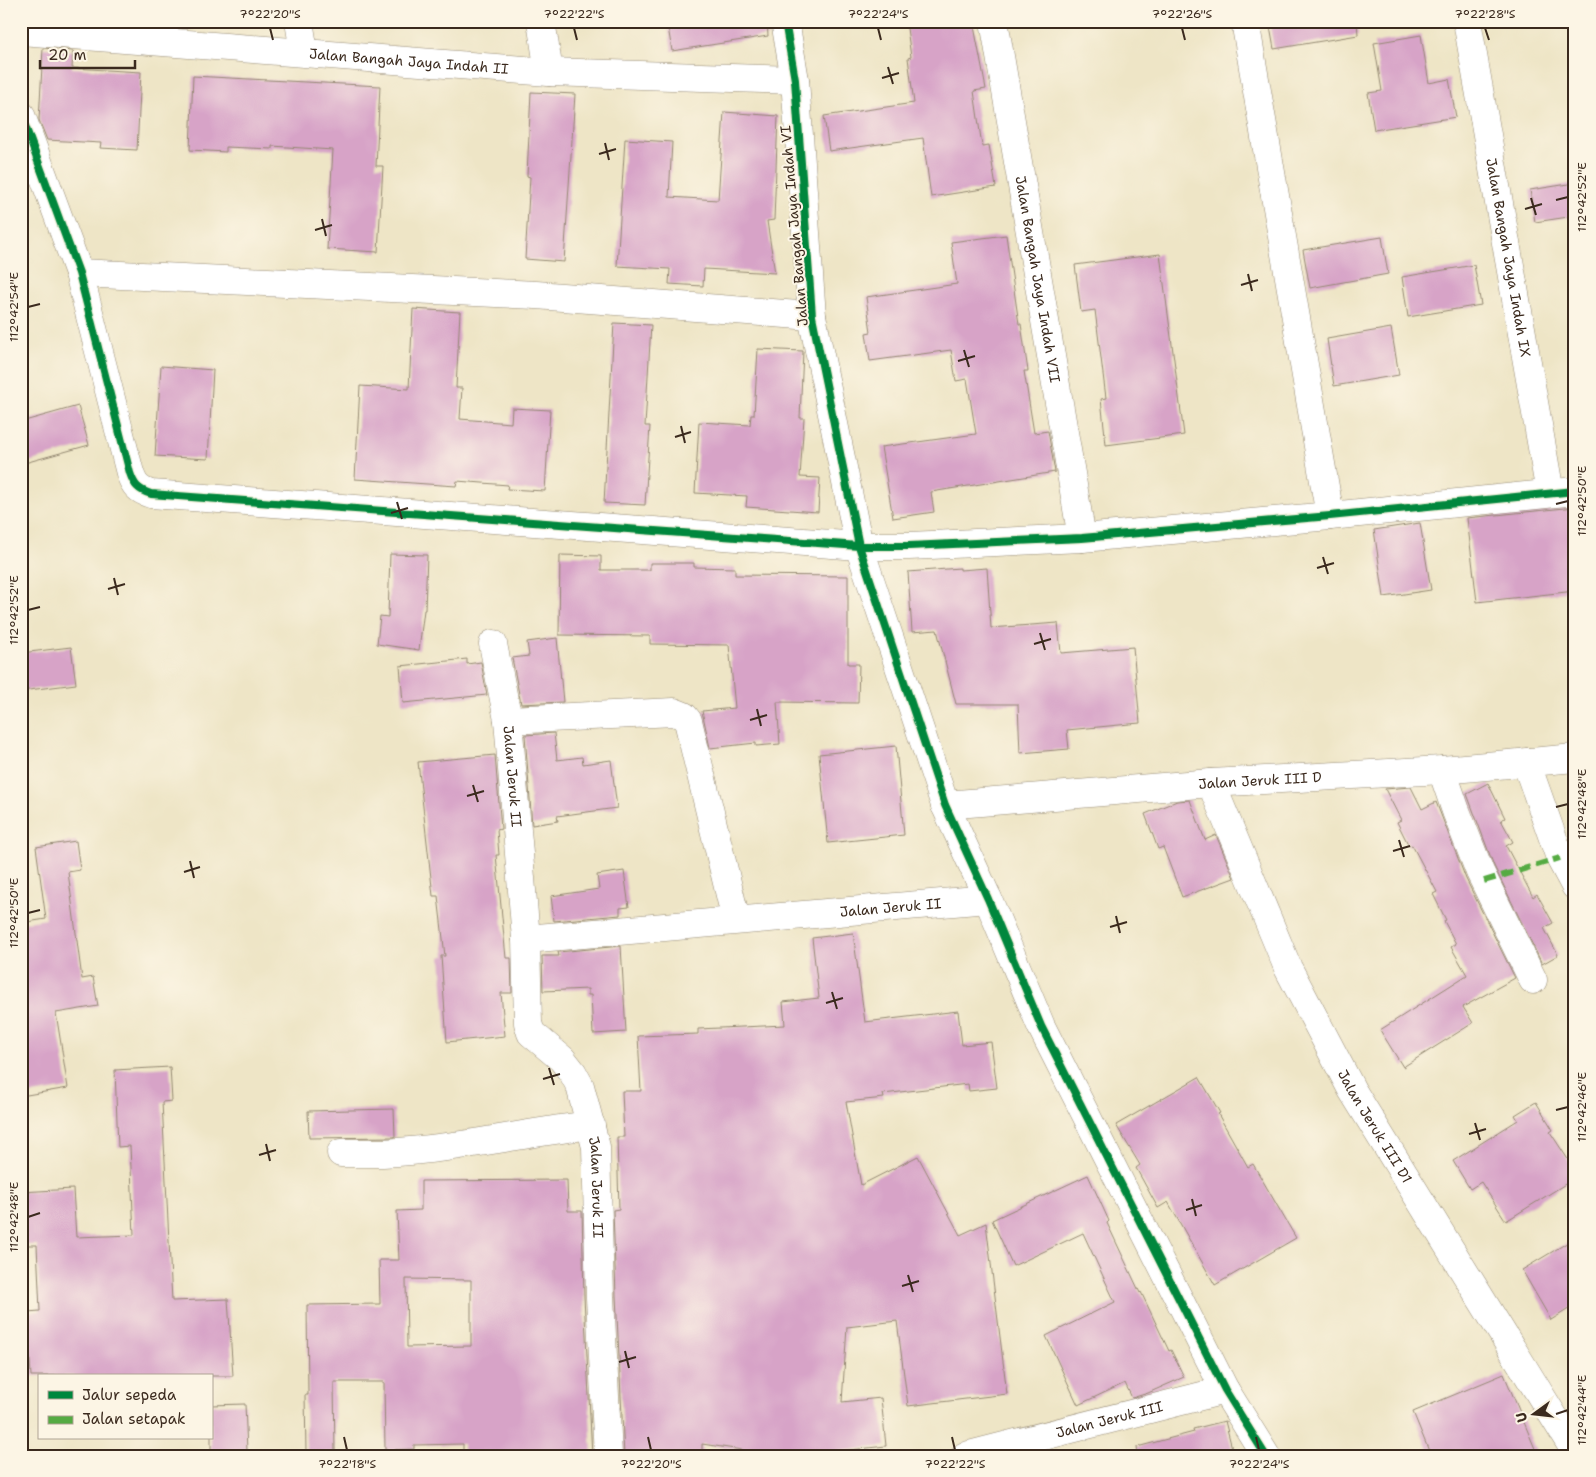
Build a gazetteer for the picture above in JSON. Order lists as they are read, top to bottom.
{
  "streets": {
    "street": [
      "Jalan Bangah Jaya Indah II",
      "Jalan Bangah Jaya Indah VI",
      "Jalan Bangah Jaya Indah IX",
      "Jalan Bangah Jaya Indah VII",
      "Jalan Jeruk II",
      "Jalan Jeruk III D",
      "Jalan Jeruk III D1",
      "Jalan Jeruk III"
    ]
  },
  "crossings": [
    ["Jalan Bangah Jaya Indah II", "Jalan Bangah Jaya Indah VI"],
    ["Jalan Bangah Jaya Indah VI", "Jalan Jeruk II"],
    ["Jalan Bangah Jaya Indah VI", "Jalan Jeruk III D"],
    ["Jalan Bangah Jaya Indah VI", "Jalan Jeruk III"],
    ["Jalan Jeruk III D", "Jalan Jeruk III D1"]
  ],
  "legend": ["Jalur sepeda", "Jalan setapak"],
  "scale_bar": "20 m",
  "north": "left",
  "coordinates": [
    "7°22'20\"S",
    "7°22'22\"S",
    "7°22'24\"S",
    "7°22'26\"S",
    "7°22'28\"S",
    "112°42'52\"E",
    "112°42'54\"E",
    "112°42'50\"E",
    "112°42'48\"E",
    "112°42'46\"E",
    "112°42'44\"E",
    "7°22'18\"S"
  ]
}
